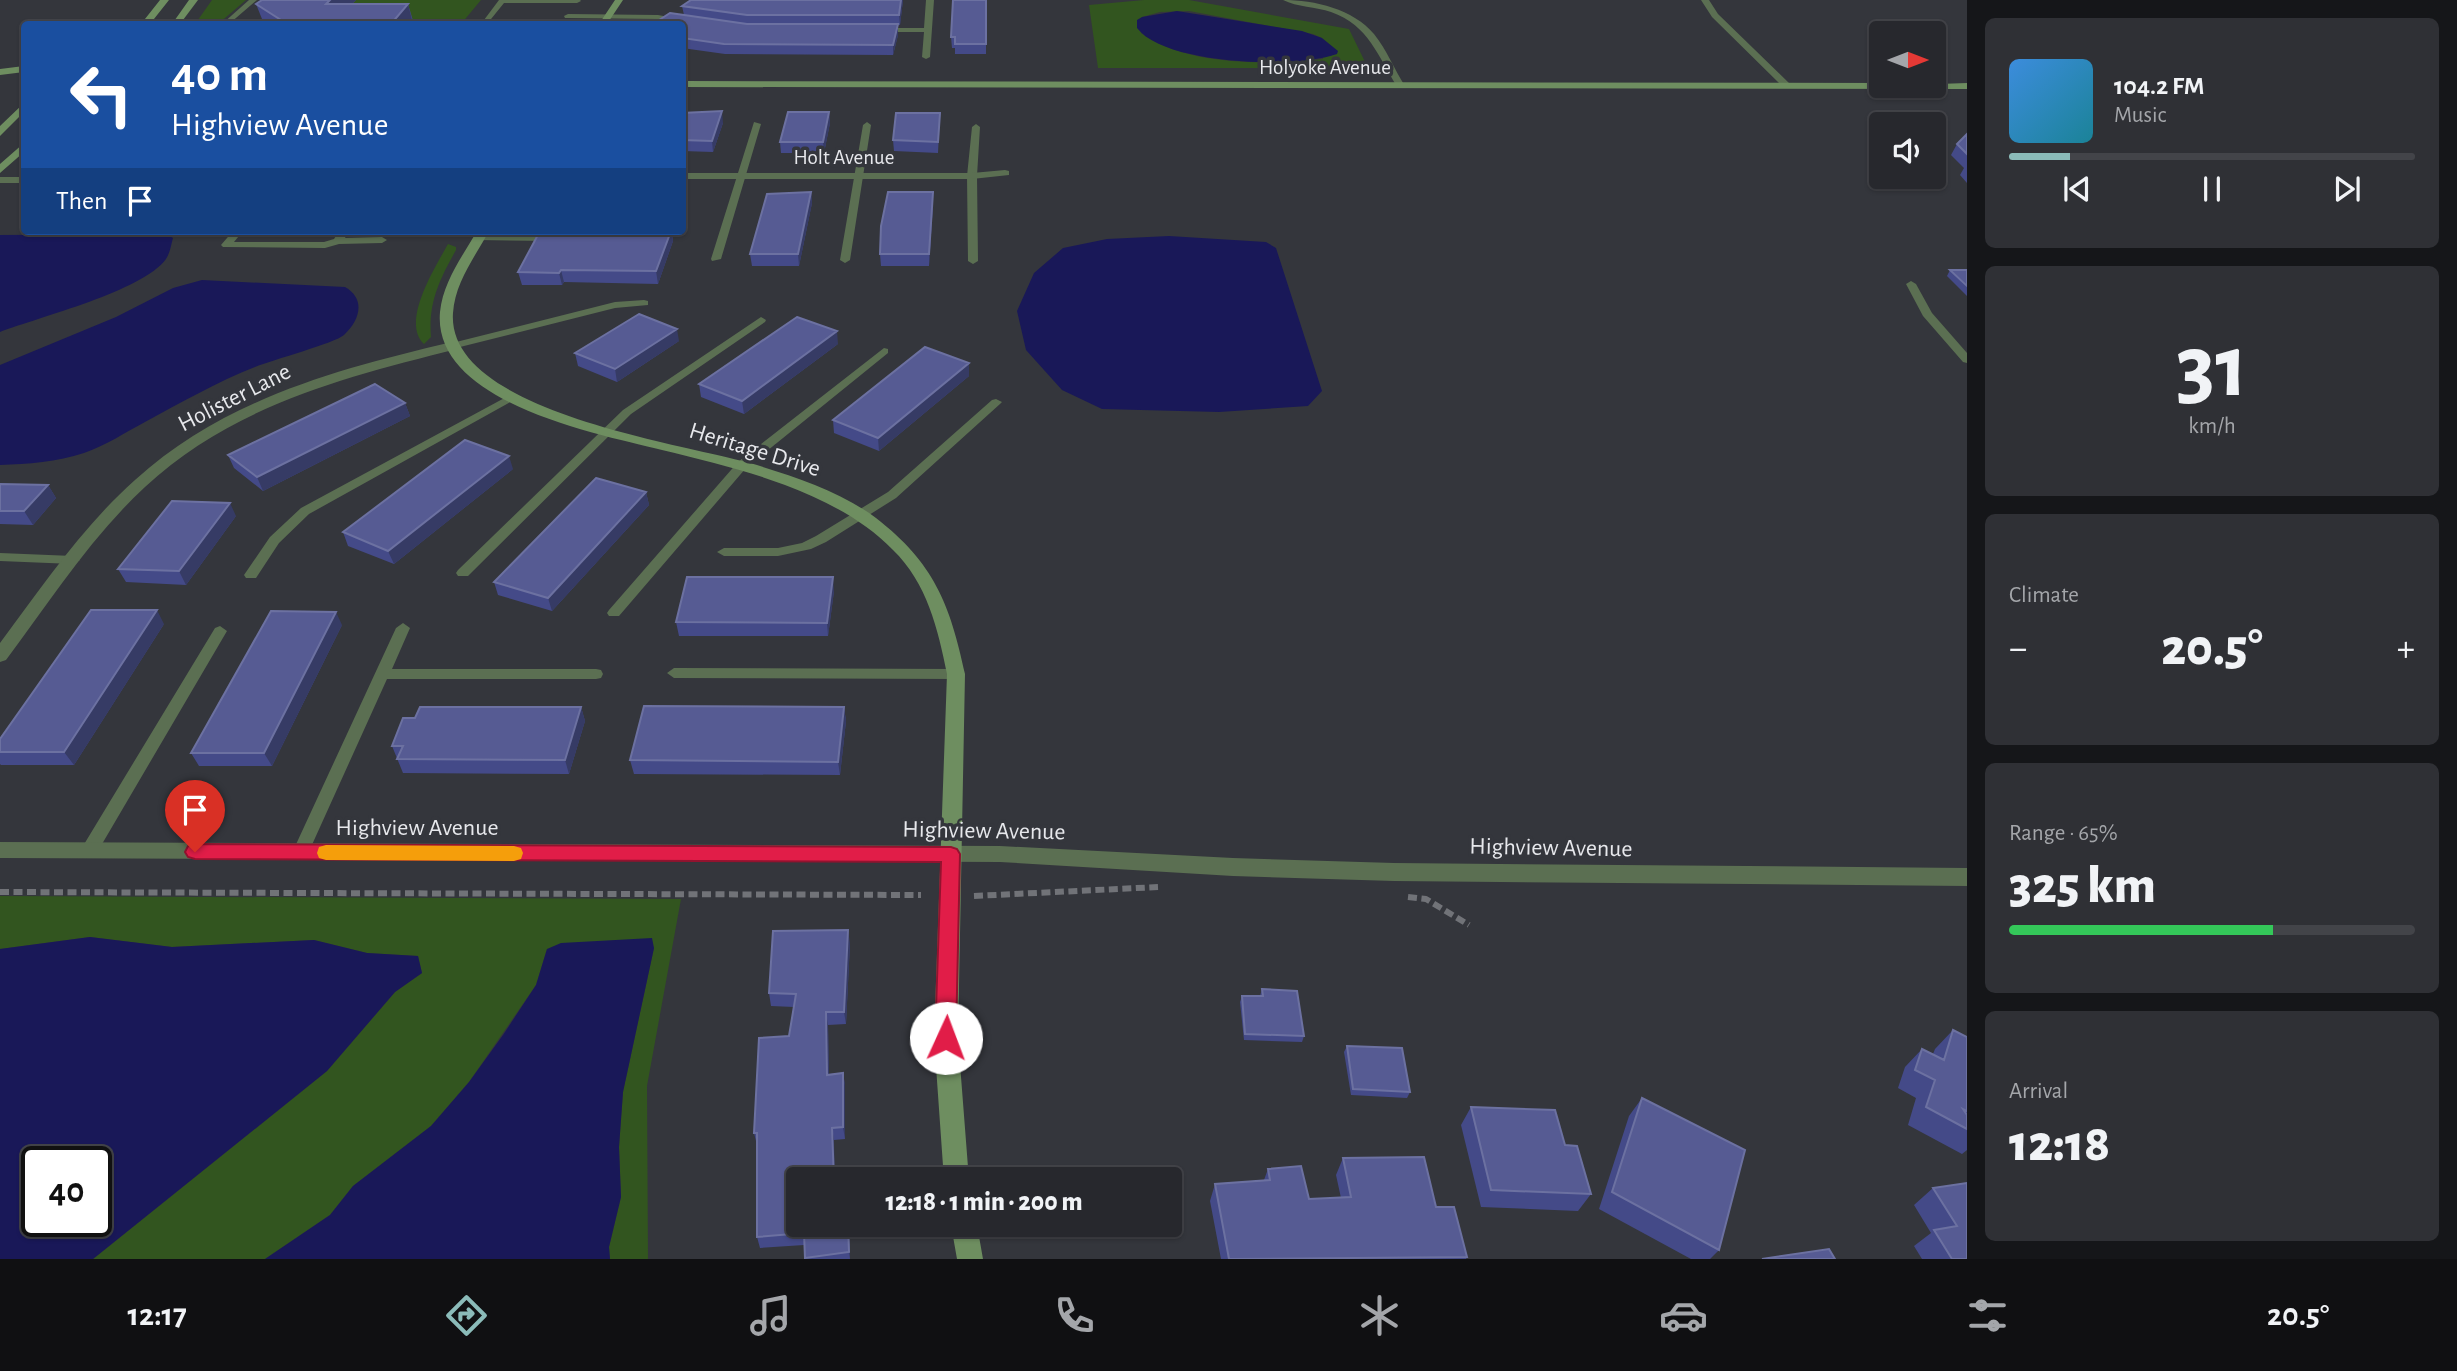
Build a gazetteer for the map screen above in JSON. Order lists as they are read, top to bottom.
{
  "streets": {
    "street": [
      "Holyoke Avenue",
      "Holt Avenue",
      "Holister Lane",
      "Heritage Drive",
      "Highview Avenue"
    ]
  },
  "crossings": [
    ["Holister Lane", "Heritage Drive"],
    ["Heritage Drive", "Highview Avenue"]
  ],
  "north": "right",
  "page": {
    "turn": ["40 m", "Highview Avenue"],
    "song": ["104.2 FM", "Music"],
    "then": "Then",
    "tile": [
      ["31", "km/h"],
      "Climate",
      ["Range · 65%", "325 km"],
      ["Arrival", "12:18"]
    ],
    "heat": ["−", "20.5°", "+"],
    "limit": "40",
    "trip": "12:18 · 1 min · 200 m",
    "tabs": ["12:17", "20.5°"]
  }
}
